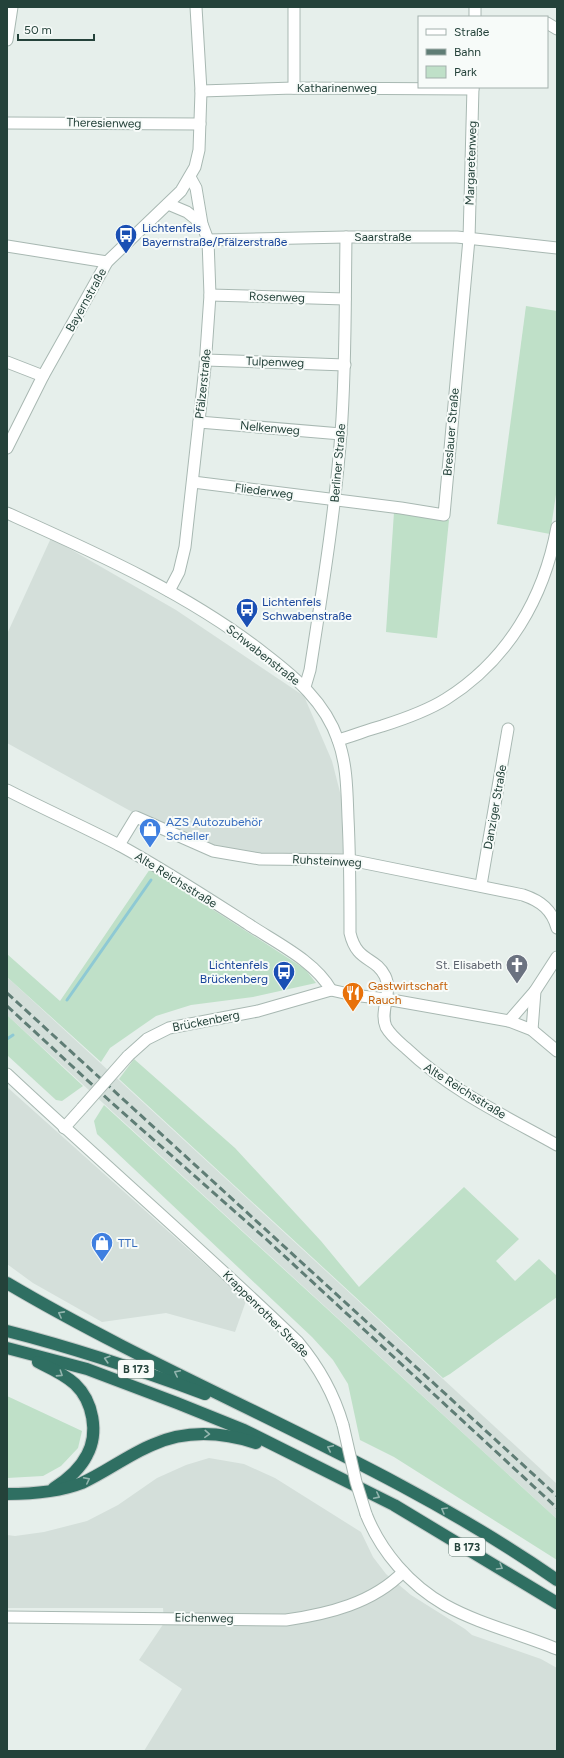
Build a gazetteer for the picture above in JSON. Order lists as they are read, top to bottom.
{
  "streets": {
    "highway": ["B 173"],
    "street": [
      "Katharinenweg",
      "Theresienweg",
      "Margaretenweg",
      "Saarstraße",
      "Rosenweg",
      "Bayernstraße",
      "Tulpenweg",
      "Pfälzerstraße",
      "Nelkenweg",
      "Breslauer Straße",
      "Berliner Straße",
      "Fliederweg",
      "Schwabenstraße",
      "Danziger Straße",
      "Ruhsteinweg",
      "Alte Reichsstraße",
      "Brückenberg",
      "Krappenrother Straße",
      "Eichenweg"
    ]
  },
  "crossings": [
    ["Katharinenweg", "Margaretenweg"],
    ["Katharinenweg", "Bayernstraße"],
    ["Theresienweg", "Bayernstraße"],
    ["Margaretenweg", "Saarstraße"],
    ["Margaretenweg", "Breslauer Straße"],
    ["Saarstraße", "Pfälzerstraße"],
    ["Saarstraße", "Breslauer Straße"],
    ["Saarstraße", "Berliner Straße"],
    ["Rosenweg", "Pfälzerstraße"],
    ["Rosenweg", "Berliner Straße"],
    ["Bayernstraße", "Pfälzerstraße"],
    ["Tulpenweg", "Pfälzerstraße"],
    ["Tulpenweg", "Berliner Straße"],
    ["Pfälzerstraße", "Nelkenweg"],
    ["Pfälzerstraße", "Fliederweg"],
    ["Pfälzerstraße", "Schwabenstraße"],
    ["Nelkenweg", "Berliner Straße"],
    ["Breslauer Straße", "Berliner Straße"],
    ["Breslauer Straße", "Fliederweg"],
    ["Berliner Straße", "Fliederweg"],
    ["Berliner Straße", "Schwabenstraße"],
    ["Schwabenstraße", "Ruhsteinweg"],
    ["Schwabenstraße", "Alte Reichsstraße"],
    ["Schwabenstraße", "Brückenberg"],
    ["Danziger Straße", "Ruhsteinweg"],
    ["Ruhsteinweg", "Alte Reichsstraße"],
    ["Alte Reichsstraße", "Brückenberg"],
    ["Brückenberg", "Krappenrother Straße"],
    ["Krappenrother Straße", "Eichenweg"]
  ],
  "places": {
    "bus stop": ["Lichtenfels Bayernstraße/Pfälzerstraße", "Lichtenfels Schwabenstraße", "Lichtenfels Brückenberg"],
    "shop": ["AZS Autozubehör Scheller", "TTL"],
    "church": ["St. Elisabeth"],
    "restaurant": ["Gastwirtschaft Rauch"]
  },
  "legend": ["Straße", "Bahn", "Park"],
  "scale_bar": "50 m"
}
